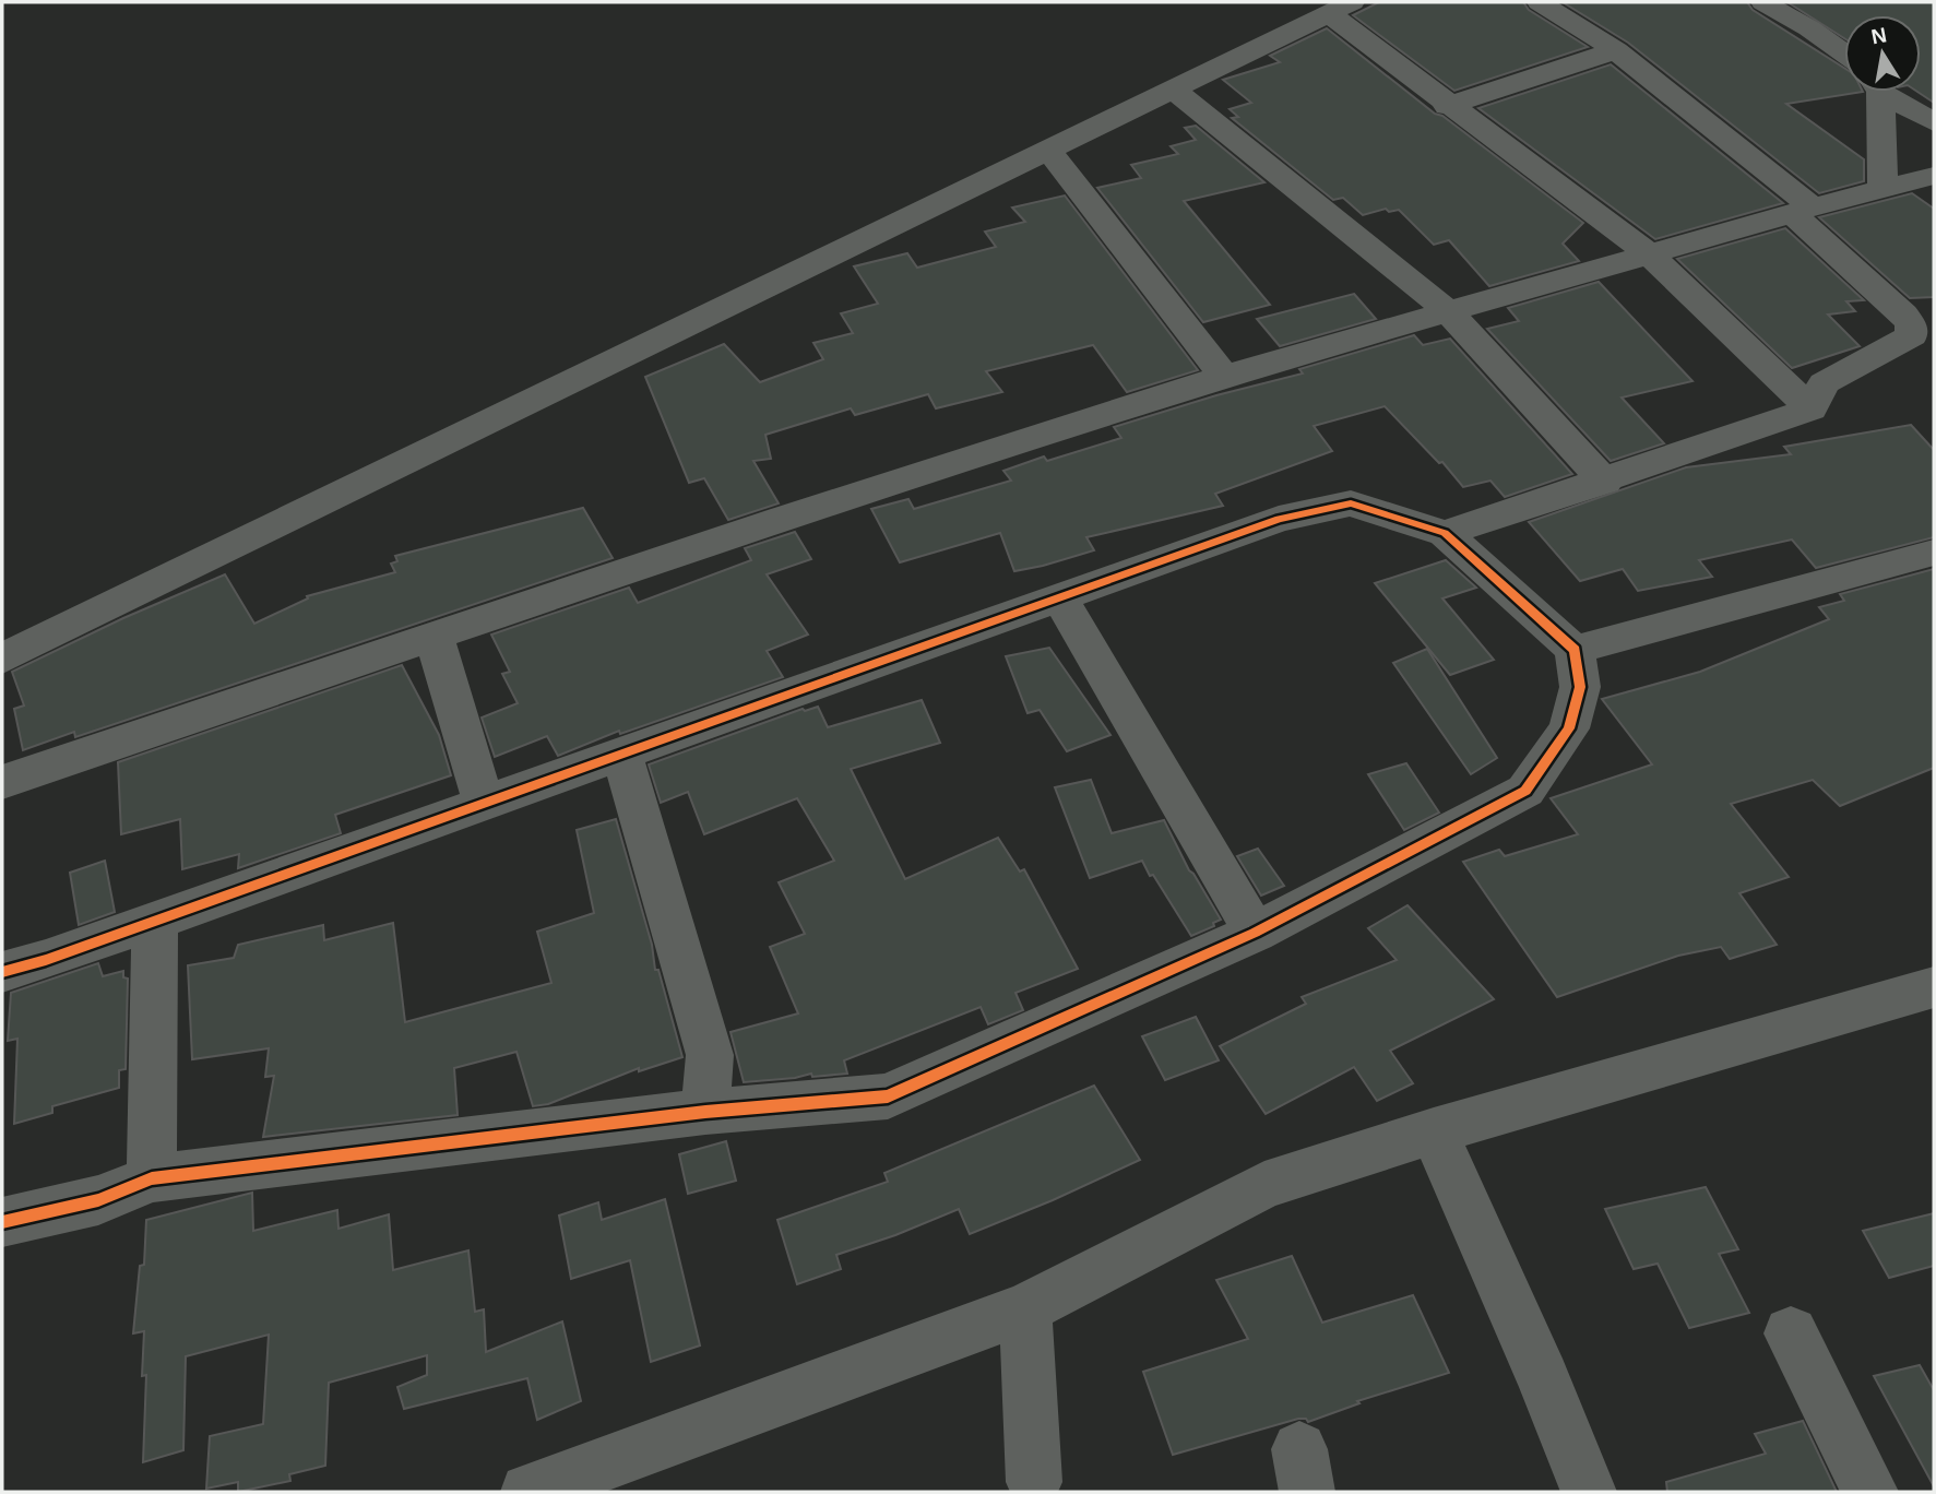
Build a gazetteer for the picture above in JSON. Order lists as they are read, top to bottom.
{
  "north": "top"
}
